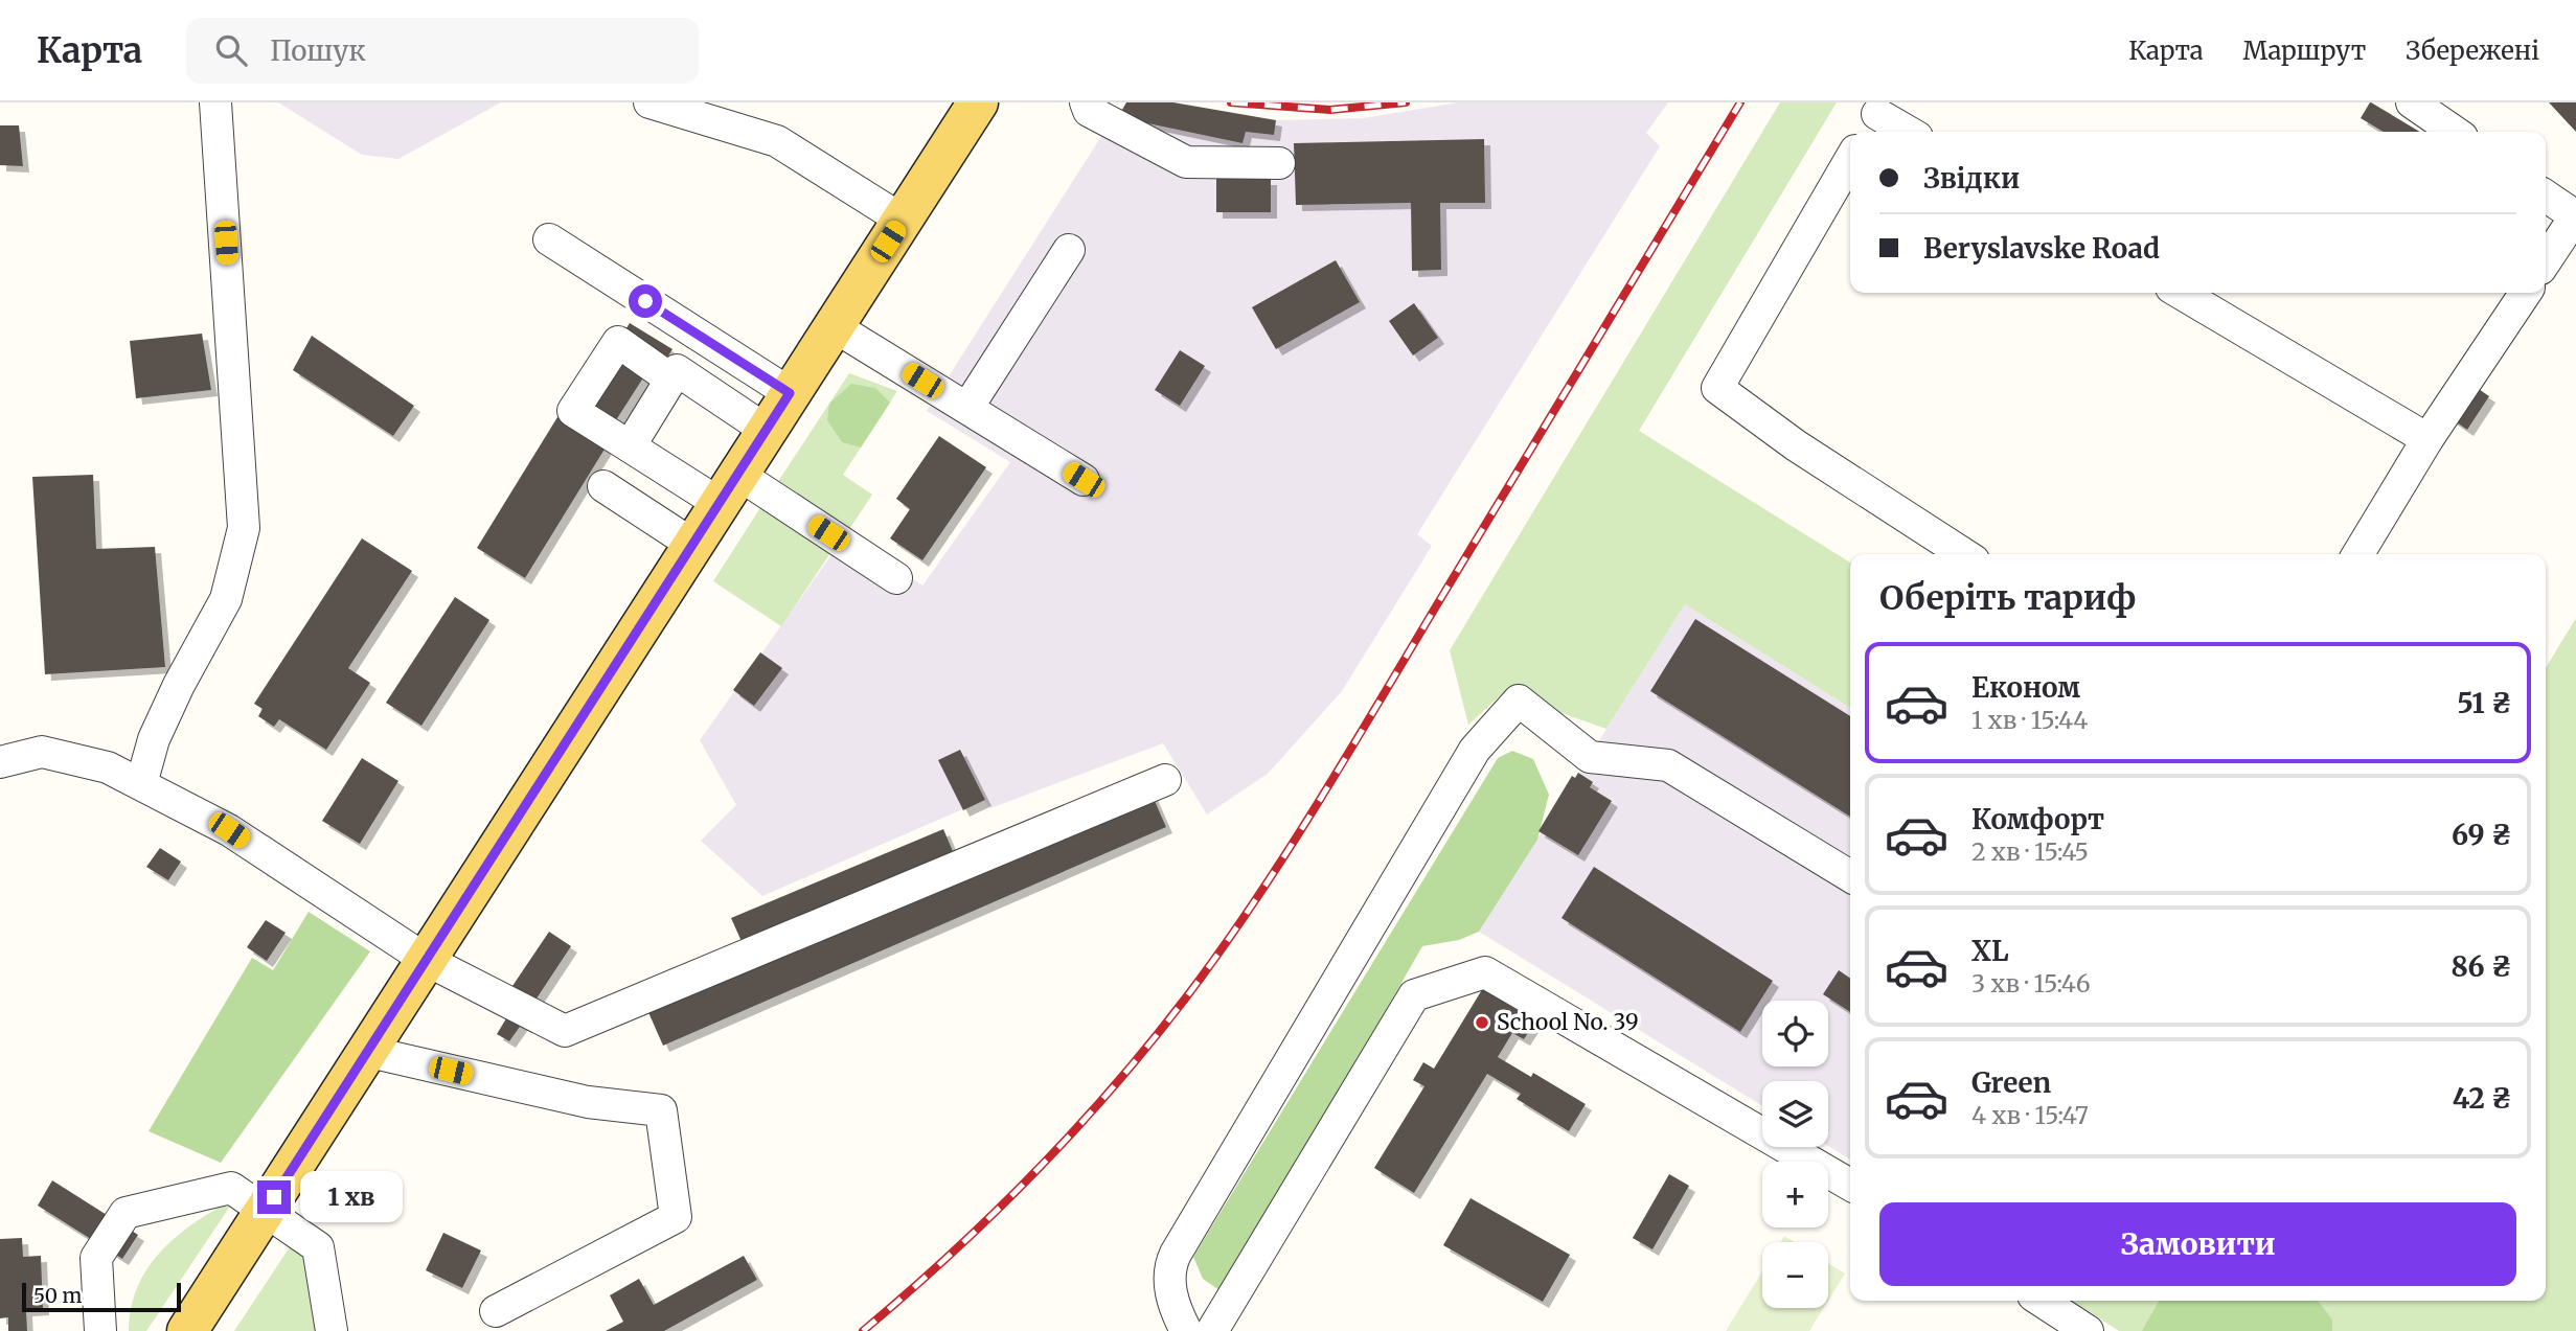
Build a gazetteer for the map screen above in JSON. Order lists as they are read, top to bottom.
{
  "places": ["School No. 39"],
  "scale_bar": "50 m",
  "page": {
    "header": "Карта",
    "search": "Пошук",
    "nav": ["Карта", "Маршрут", "Збережені"],
    "banner": ["Звідки", "Beryslavske Road"],
    "heading": "Оберіть тариф",
    "list": [
      {
        "name": "Економ",
        "note": "1 хв · 15:44",
        "value": "51 ₴"
      },
      {
        "name": "Комфорт",
        "note": "2 хв · 15:45",
        "value": "69 ₴"
      },
      {
        "name": "XL",
        "note": "3 хв · 15:46",
        "value": "86 ₴"
      },
      {
        "name": "Green",
        "note": "4 хв · 15:47",
        "value": "42 ₴"
      }
    ],
    "map_buttons": ["+", "−"],
    "bubble": "1 хв",
    "buttons": "Замовити",
    "scale": "50 m"
  }
}
